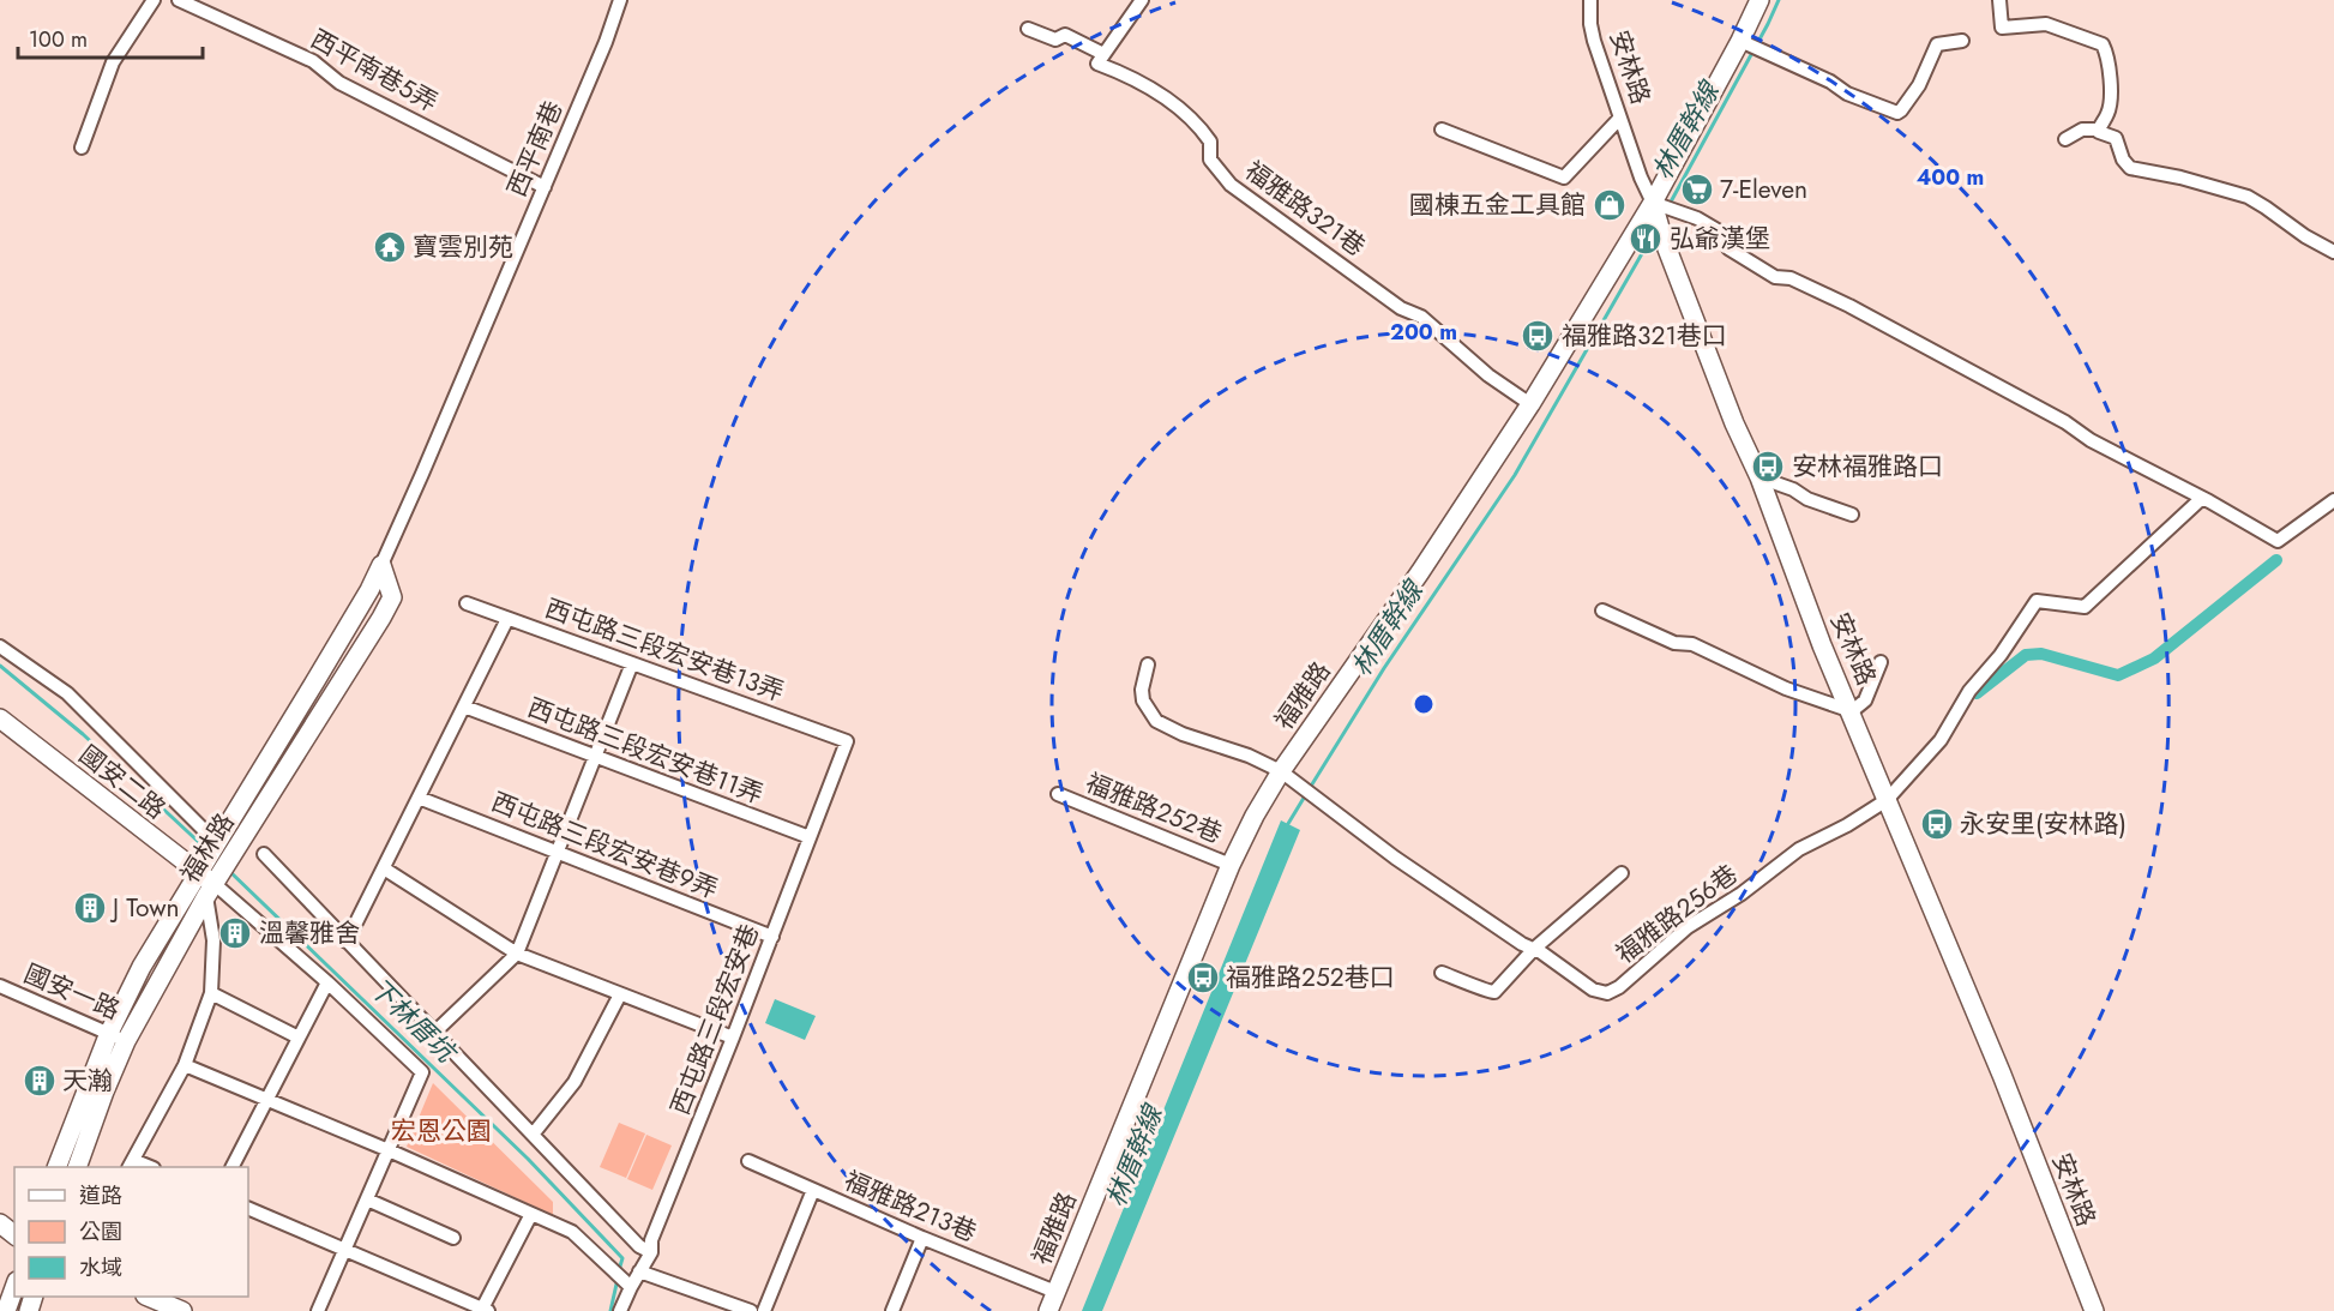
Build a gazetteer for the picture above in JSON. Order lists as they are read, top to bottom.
{
  "streets": {
    "street": [
      "安林路",
      "西平南巷5弄",
      "西平南巷",
      "福雅路321巷",
      "西屯路三段宏安巷13弄",
      "福雅路",
      "西屯路三段宏安巷11弄",
      "國安二路",
      "福雅路252巷",
      "西屯路三段宏安巷9弄",
      "福林路",
      "福雅路256巷",
      "國安一路",
      "西屯路三段宏安巷",
      "福雅路213巷"
    ]
  },
  "crossings": [
    ["安林路", "福雅路"],
    ["安林路", "福雅路256巷"],
    ["西平南巷5弄", "西平南巷"],
    ["西平南巷", "福林路"],
    ["福雅路321巷", "福雅路"],
    ["西屯路三段宏安巷13弄", "西屯路三段宏安巷"],
    ["福雅路", "福雅路252巷"],
    ["福雅路", "福雅路256巷"],
    ["福雅路", "福雅路213巷"],
    ["西屯路三段宏安巷11弄", "西屯路三段宏安巷"],
    ["國安二路", "福林路"],
    ["西屯路三段宏安巷9弄", "西屯路三段宏安巷"],
    ["福林路", "國安一路"]
  ],
  "water": ["林厝幹線", "下林厝坑"],
  "parks": ["宏恩公園"],
  "places": {
    "supermarket": ["7-Eleven"],
    "shop": ["國棟五金工具館"],
    "restaurant": ["弘爺漢堡"],
    "temple": ["寶雲別苑"],
    "bus stop": [
      "福雅路321巷口",
      "安林福雅路口",
      "永安里(安林路)",
      "福雅路252巷口"
    ],
    "building": ["J Town", "溫馨雅舍", "天瀚"]
  },
  "legend": ["道路", "公園", "水域"],
  "scale_bar": "100 m",
  "rings": ["400 m", "200 m"]
}
